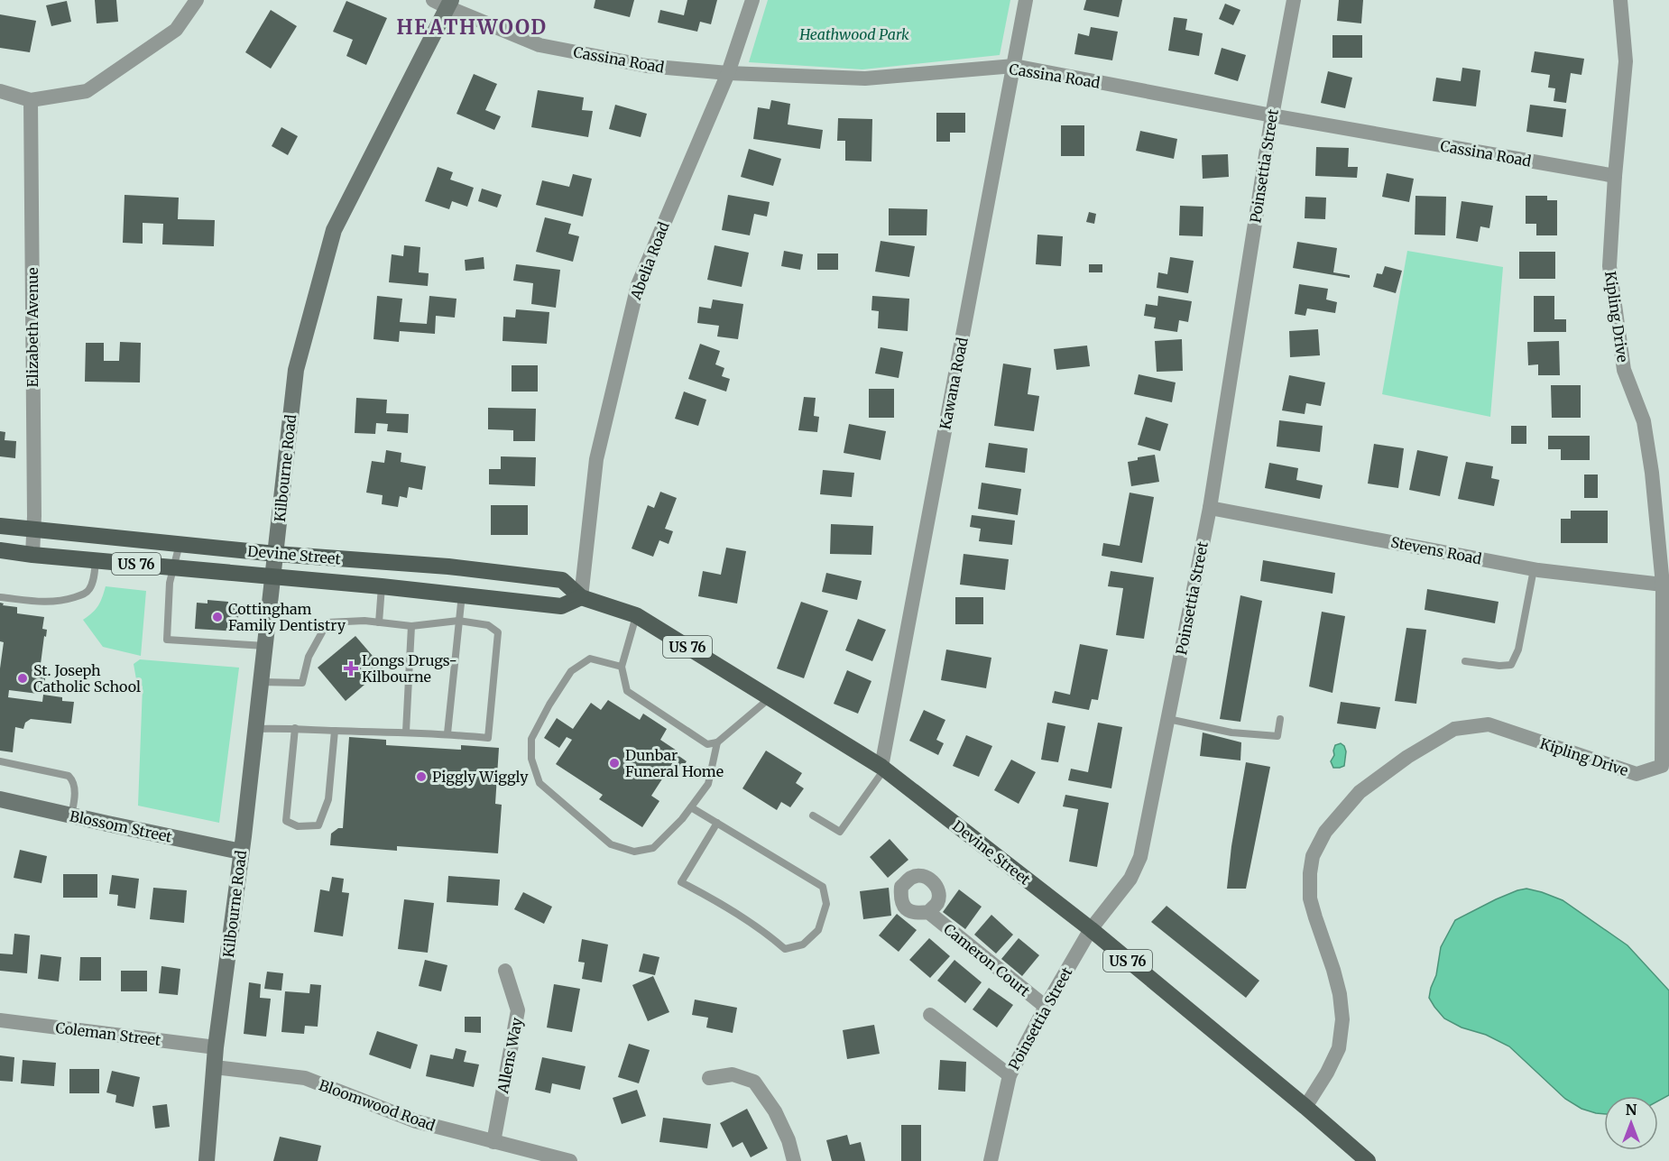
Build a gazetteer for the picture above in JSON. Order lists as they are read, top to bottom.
{
  "streets": {
    "main road": ["Devine Street", "US 76"],
    "street": [
      "Cassina Road",
      "Poinsettia Street",
      "Abelia Road",
      "Kipling Drive",
      "Elizabeth Avenue",
      "Kawana Road",
      "Kilbourne Road",
      "Stevens Road",
      "Blossom Street",
      "Cameron Court",
      "Coleman Street",
      "Allens Way",
      "Bloomwood Road"
    ]
  },
  "crossings": [
    ["Cassina Road", "Poinsettia Street"],
    ["Cassina Road", "Abelia Road"],
    ["Cassina Road", "Kipling Drive"],
    ["Cassina Road", "Kawana Road"],
    ["Cassina Road", "Kilbourne Road"],
    ["Poinsettia Street", "Stevens Road"],
    ["Poinsettia Street", "Devine Street"],
    ["Poinsettia Street", "Cameron Court"],
    ["Abelia Road", "Devine Street"],
    ["Kipling Drive", "Stevens Road"],
    ["Kipling Drive", "Devine Street"],
    ["Elizabeth Avenue", "Devine Street"],
    ["Kawana Road", "Devine Street"],
    ["Kilbourne Road", "Devine Street"],
    ["Kilbourne Road", "Blossom Street"],
    ["Kilbourne Road", "Coleman Street"],
    ["Kilbourne Road", "Bloomwood Road"],
    ["Allens Way", "Bloomwood Road"]
  ],
  "districts": ["HEATHWOOD"],
  "parks": ["Heathwood Park"],
  "places": {
    "other": [
      "Cottingham Family Dentistry",
      "St. Joseph Catholic School",
      "Dunbar Funeral Home",
      "Piggly Wiggly"
    ],
    "health": ["Longs Drugs- Kilbourne"]
  },
  "north": "top"
}
